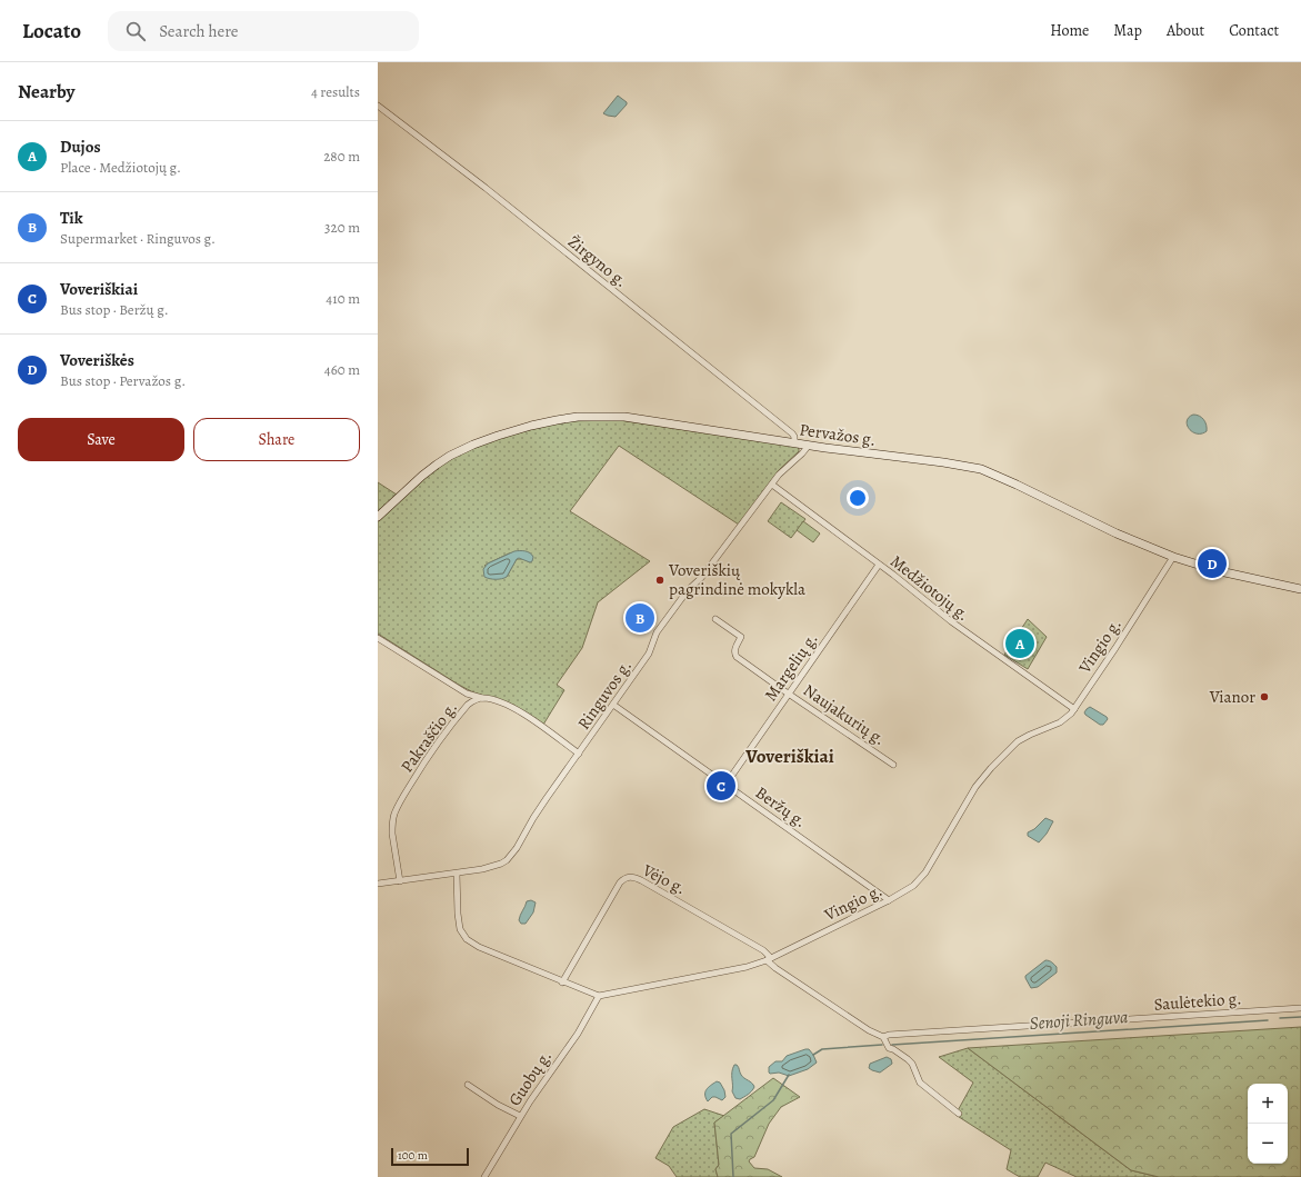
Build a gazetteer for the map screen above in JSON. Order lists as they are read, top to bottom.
{
  "streets": {
    "main road": ["Pervažos g."],
    "street": [
      "Žirgyno g.",
      "Medžiotojų g.",
      "Vingio g.",
      "Margelių g.",
      "Ringuvos g.",
      "Naujakurių g.",
      "Pakraščio g.",
      "Beržų g.",
      "Vėjo g.",
      "Saulėtekio g.",
      "Guobų g."
    ]
  },
  "crossings": [
    ["Žirgyno g.", "Pervažos g."],
    ["Pervažos g.", "Vingio g."],
    ["Pervažos g.", "Ringuvos g."],
    ["Medžiotojų g.", "Vingio g."],
    ["Medžiotojų g.", "Margelių g."],
    ["Medžiotojų g.", "Ringuvos g."],
    ["Vingio g.", "Beržų g."],
    ["Vingio g.", "Vėjo g."],
    ["Vingio g.", "Guobų g."],
    ["Margelių g.", "Naujakurių g."],
    ["Margelių g.", "Beržų g."],
    ["Ringuvos g.", "Pakraščio g."],
    ["Ringuvos g.", "Beržų g."]
  ],
  "districts": ["Voveriškiai"],
  "water": ["Senoji Ringuva"],
  "places": ["Voveriškių pagrindinė mokykla", "Vianor"],
  "scale_bar": "100 m",
  "page": {
    "header": "Locato",
    "search": "Search here",
    "nav": [
      "Home",
      "Map",
      "About",
      "Contact"
    ],
    "heading": ["Nearby", "4 results"],
    "list": [
      {
        "mark": "A",
        "name": "Dujos",
        "note": "Place · Medžiotojų g.",
        "value": "280 m"
      },
      {
        "mark": "B",
        "name": "Tik",
        "note": "Supermarket · Ringuvos g.",
        "value": "320 m"
      },
      {
        "mark": "C",
        "name": "Voveriškiai",
        "note": "Bus stop · Beržų g.",
        "value": "410 m"
      },
      {
        "mark": "D",
        "name": "Voveriškės",
        "note": "Bus stop · Pervažos g.",
        "value": "460 m"
      }
    ],
    "buttons": ["Save", "Share"],
    "pins": [
      "D",
      "B",
      "A",
      "C"
    ],
    "map_buttons": ["+", "−"],
    "scale": "100 m"
  }
}
